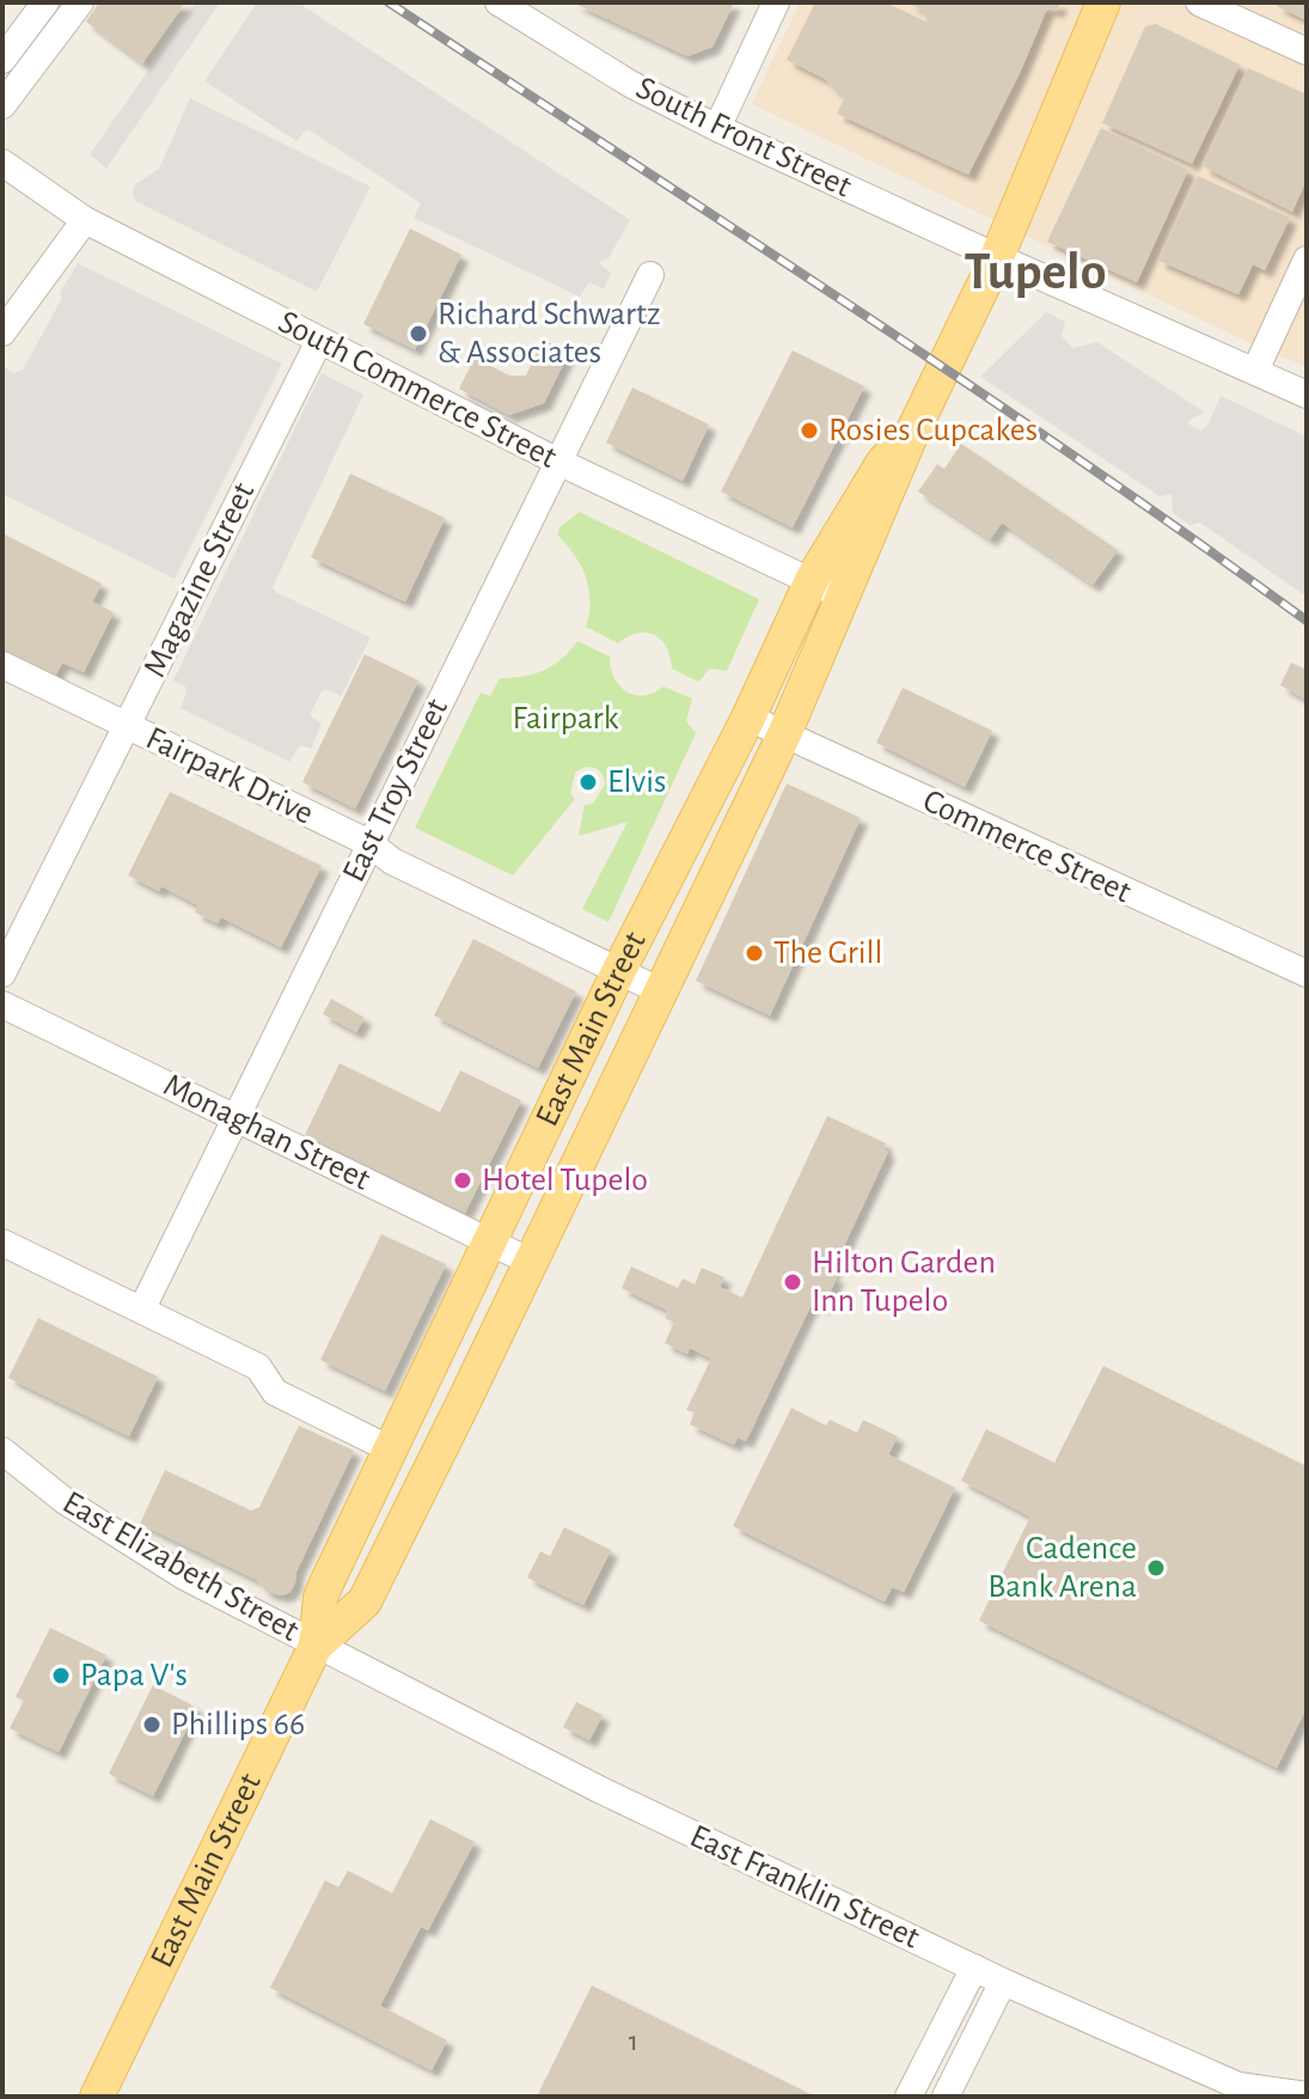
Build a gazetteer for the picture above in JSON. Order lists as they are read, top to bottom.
{
  "streets": {
    "main road": ["East Main Street"],
    "street": [
      "South Front Street",
      "South Commerce Street",
      "Magazine Street",
      "Fairpark Drive",
      "East Troy Street",
      "Commerce Street",
      "Monaghan Street",
      "East Elizabeth Street",
      "East Franklin Street"
    ]
  },
  "crossings": [
    ["South Front Street", "East Main Street"],
    ["South Commerce Street", "Magazine Street"],
    ["South Commerce Street", "East Troy Street"],
    ["South Commerce Street", "East Main Street"],
    ["Magazine Street", "Fairpark Drive"],
    ["Fairpark Drive", "East Troy Street"],
    ["Fairpark Drive", "East Main Street"],
    ["East Troy Street", "Monaghan Street"],
    ["Commerce Street", "East Main Street"],
    ["East Main Street", "Monaghan Street"],
    ["East Main Street", "East Elizabeth Street"],
    ["East Main Street", "East Franklin Street"],
    ["East Elizabeth Street", "East Franklin Street"]
  ],
  "districts": ["Tupelo"],
  "parks": ["Fairpark"],
  "places": [
    "Richard Schwartz & Associates",
    "Rosies Cupcakes",
    "Elvis",
    "The Grill",
    "Hotel Tupelo",
    "Hilton Garden Inn Tupelo",
    "Cadence Bank Arena",
    "Papa V's",
    "Phillips 66"
  ],
  "house_numbers": ["1"]
}
